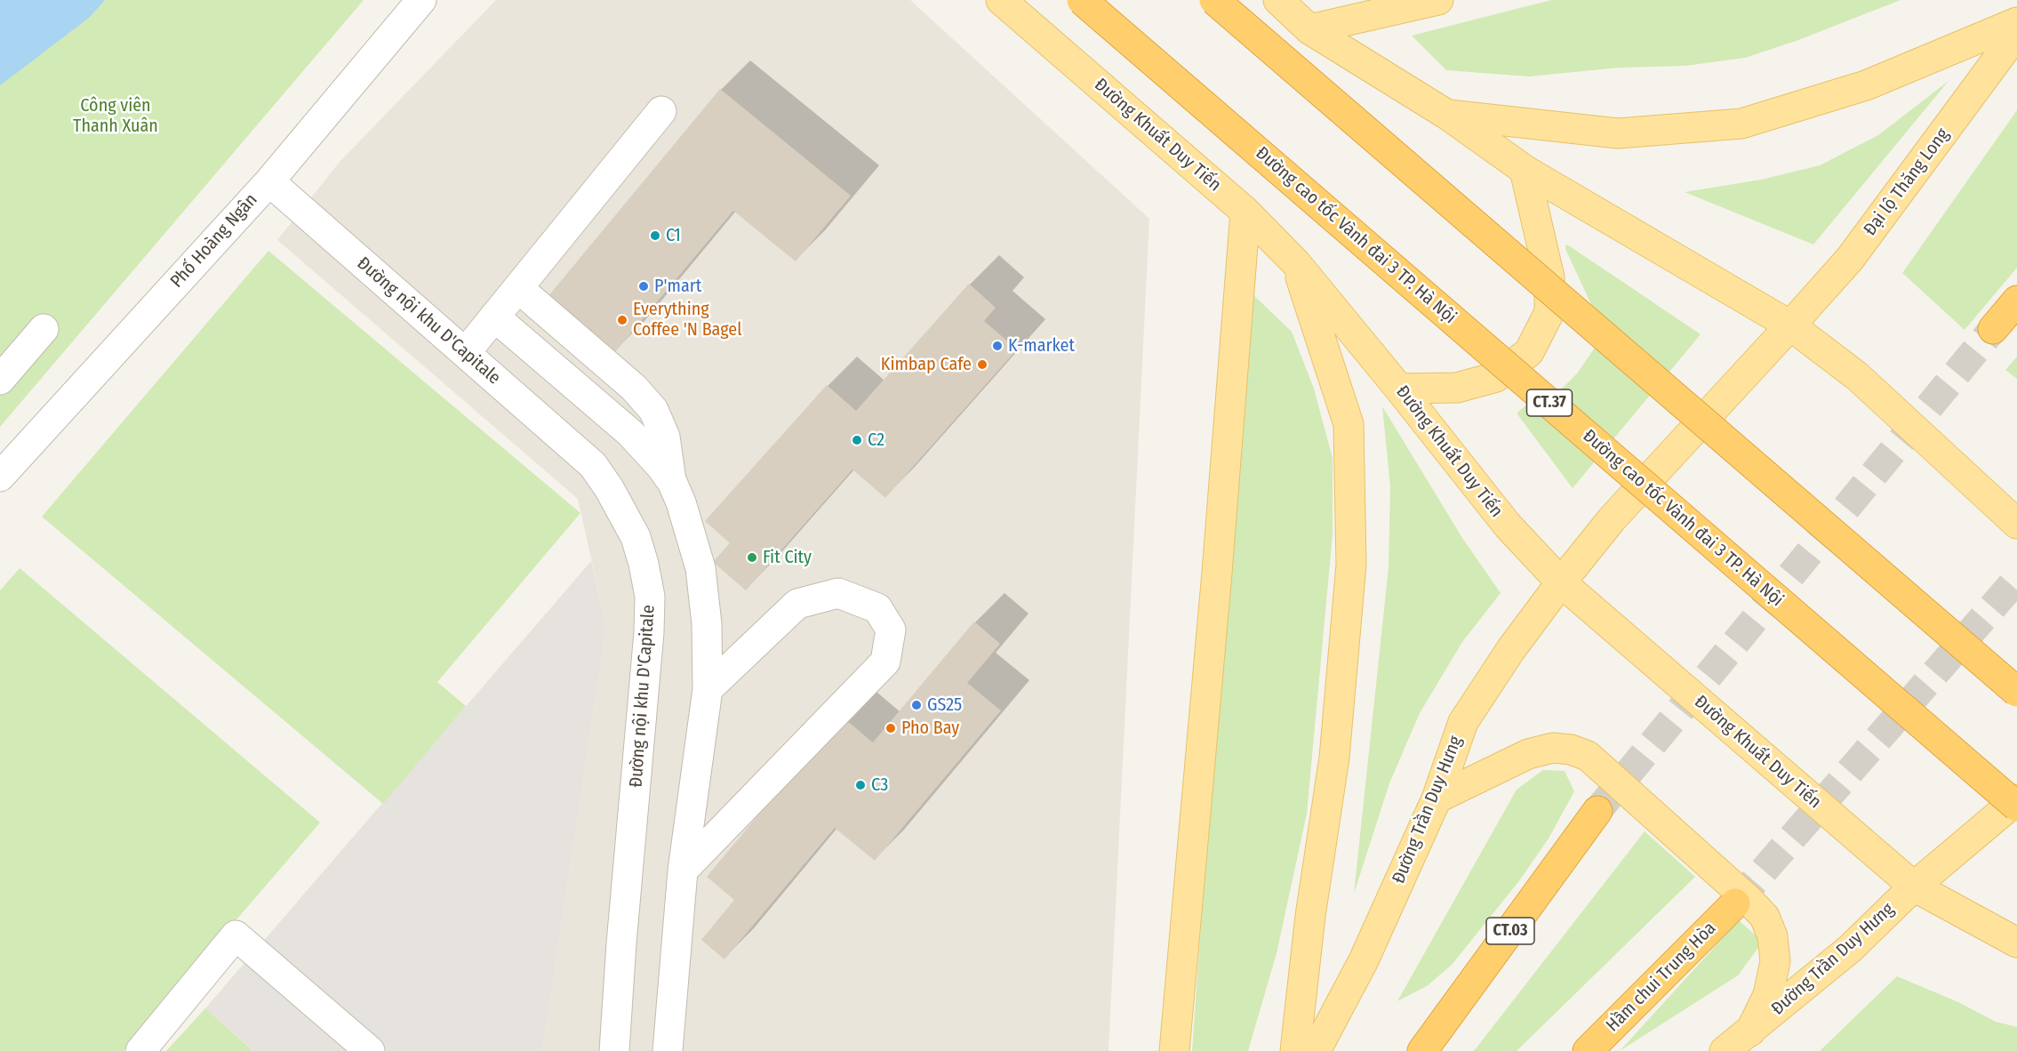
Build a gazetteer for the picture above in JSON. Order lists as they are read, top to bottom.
{
  "streets": {
    "highway": [
      "Đường cao tốc Vành đai 3 TP. Hà Nội",
      "CT.37",
      "CT.03",
      "Hầm chui Trung Hòa"
    ],
    "main road": ["Đường Khuất Duy Tiến", "Đại lộ Thăng Long", "Đường Trần Duy Hưng"],
    "street": ["Phố Hoàng Ngân", "Đường nội khu D'Capitale"]
  },
  "crossings": [
    ["Đường Khuất Duy Tiến", "Đại lộ Thăng Long"],
    ["Đường Khuất Duy Tiến", "Đường Trần Duy Hưng"],
    ["Đại lộ Thăng Long", "Đường Trần Duy Hưng"],
    ["Phố Hoàng Ngân", "Đường nội khu D'Capitale"]
  ],
  "parks": ["Công viên Thanh Xuân"],
  "places": [
    "C1",
    "P'mart",
    "Everything Coffee 'N Bagel",
    "K-market",
    "Kimbap Cafe",
    "C2",
    "Fit City",
    "GS25",
    "Pho Bay",
    "C3"
  ]
}
